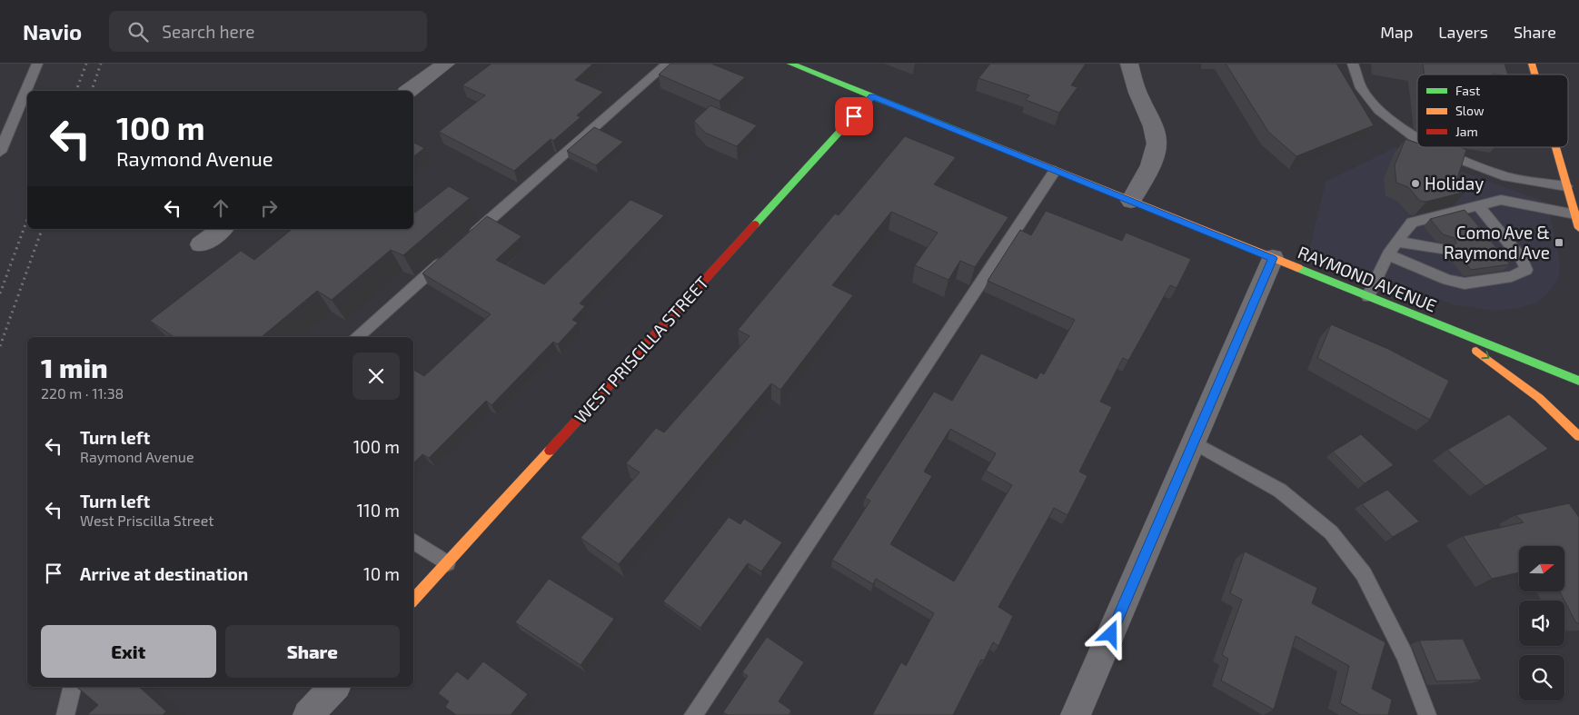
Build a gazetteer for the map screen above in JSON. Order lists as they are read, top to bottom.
{
  "streets": {
    "street": ["RAYMOND AVENUE", "WEST PRISCILLA STREET"]
  },
  "crossings": [
    ["RAYMOND AVENUE", "WEST PRISCILLA STREET"]
  ],
  "places": {
    "other": ["Holiday"],
    "transit": ["Como Ave & Raymond Ave"]
  },
  "legend": ["Fast", "Slow", "Jam"],
  "north": "right",
  "page": {
    "header": "Navio",
    "search": "Search here",
    "nav": ["Map", "Layers", "Share"],
    "turn": ["100 m", "Raymond Avenue"],
    "heading": ["1 min", "220 m · 11:38"],
    "list": [
      {
        "name": "Turn left",
        "note": "Raymond Avenue",
        "value": "100 m"
      },
      {
        "name": "Turn left",
        "note": "West Priscilla Street",
        "value": "110 m"
      },
      {
        "name": "Arrive at destination",
        "value": "10 m"
      }
    ],
    "buttons": ["Exit", "Share"]
  }
}
